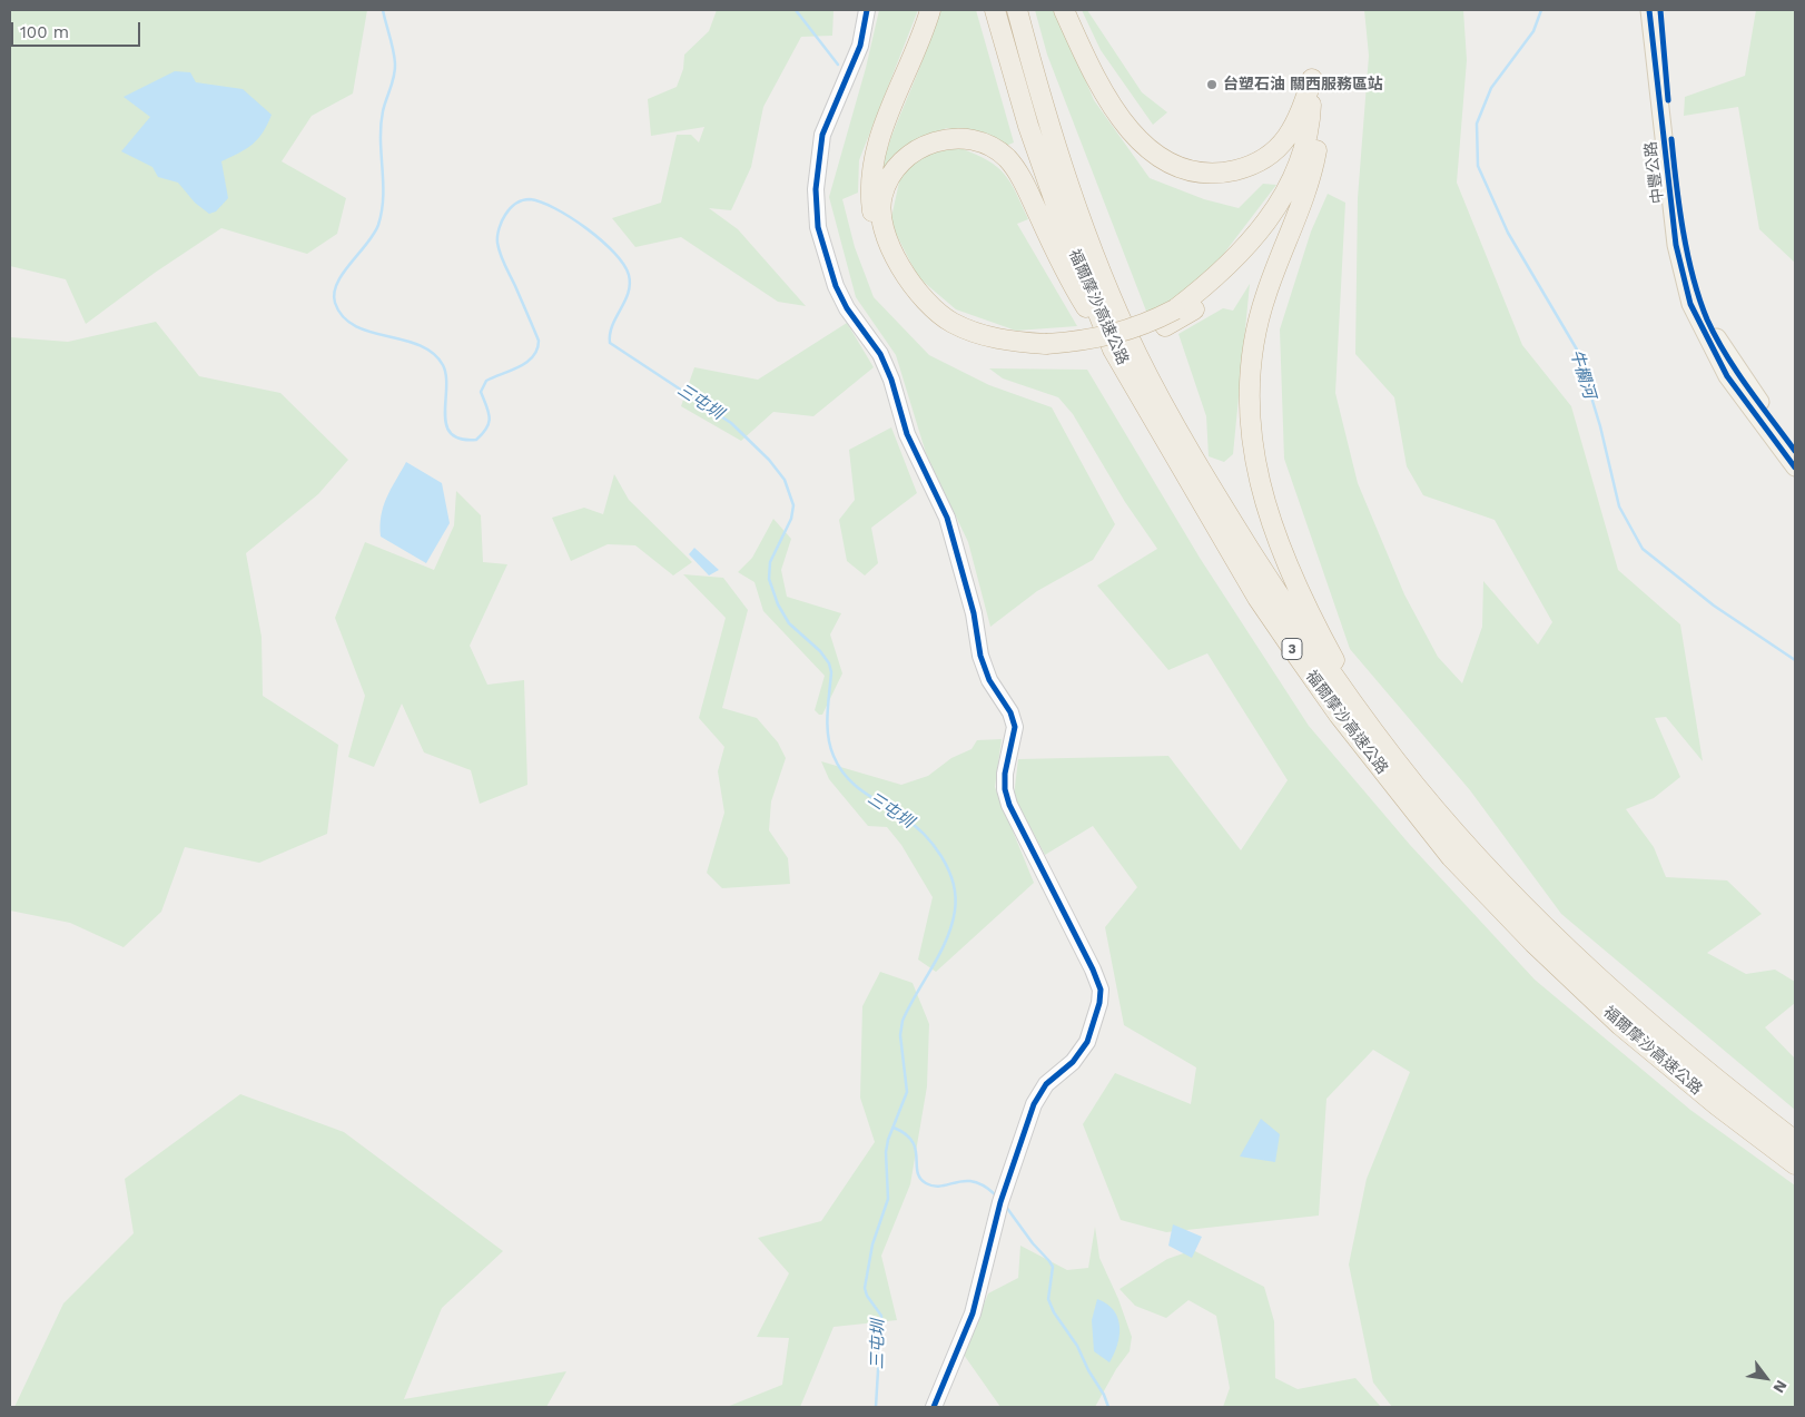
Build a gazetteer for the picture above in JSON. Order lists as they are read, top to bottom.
{
  "streets": {
    "highway": ["福爾摩沙高速公路", "3"],
    "main road": ["中豐公路"]
  },
  "water": ["牛欄河", "三屯圳"],
  "places": ["台塑石油 關西服務區站"],
  "scale_bar": "100 m",
  "north": "bottom right"
}
